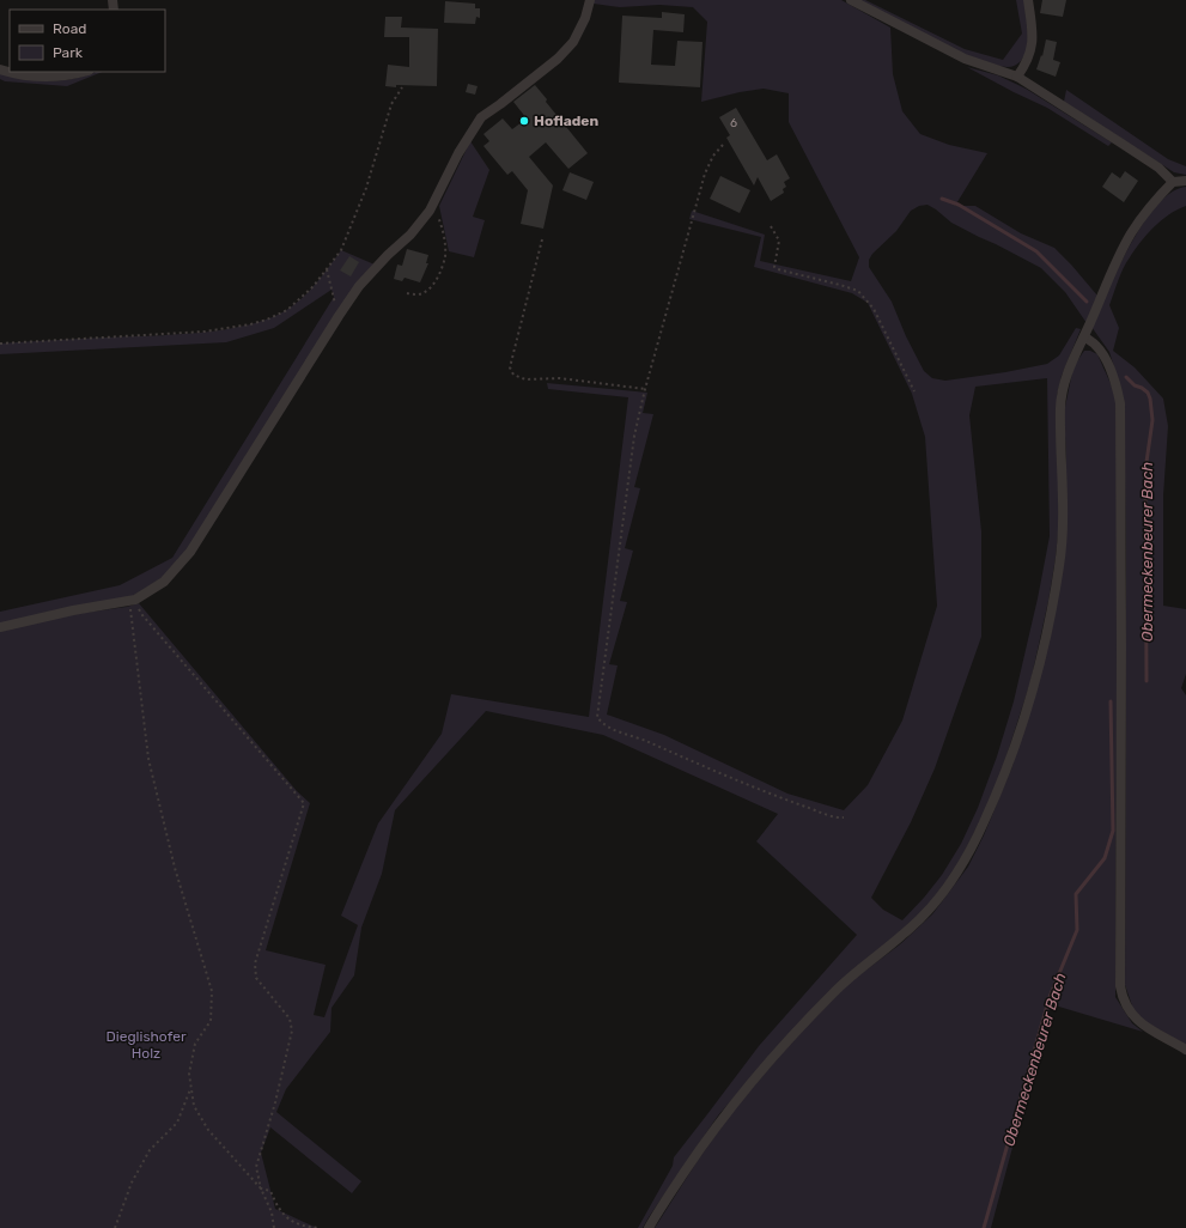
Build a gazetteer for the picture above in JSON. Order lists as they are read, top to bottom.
{
  "water": ["Obermeckenbeurer Bach"],
  "parks": ["Dieglishofer Holz"],
  "places": ["Hofladen"],
  "house_numbers": ["6"],
  "legend": ["Road", "Park"]
}
